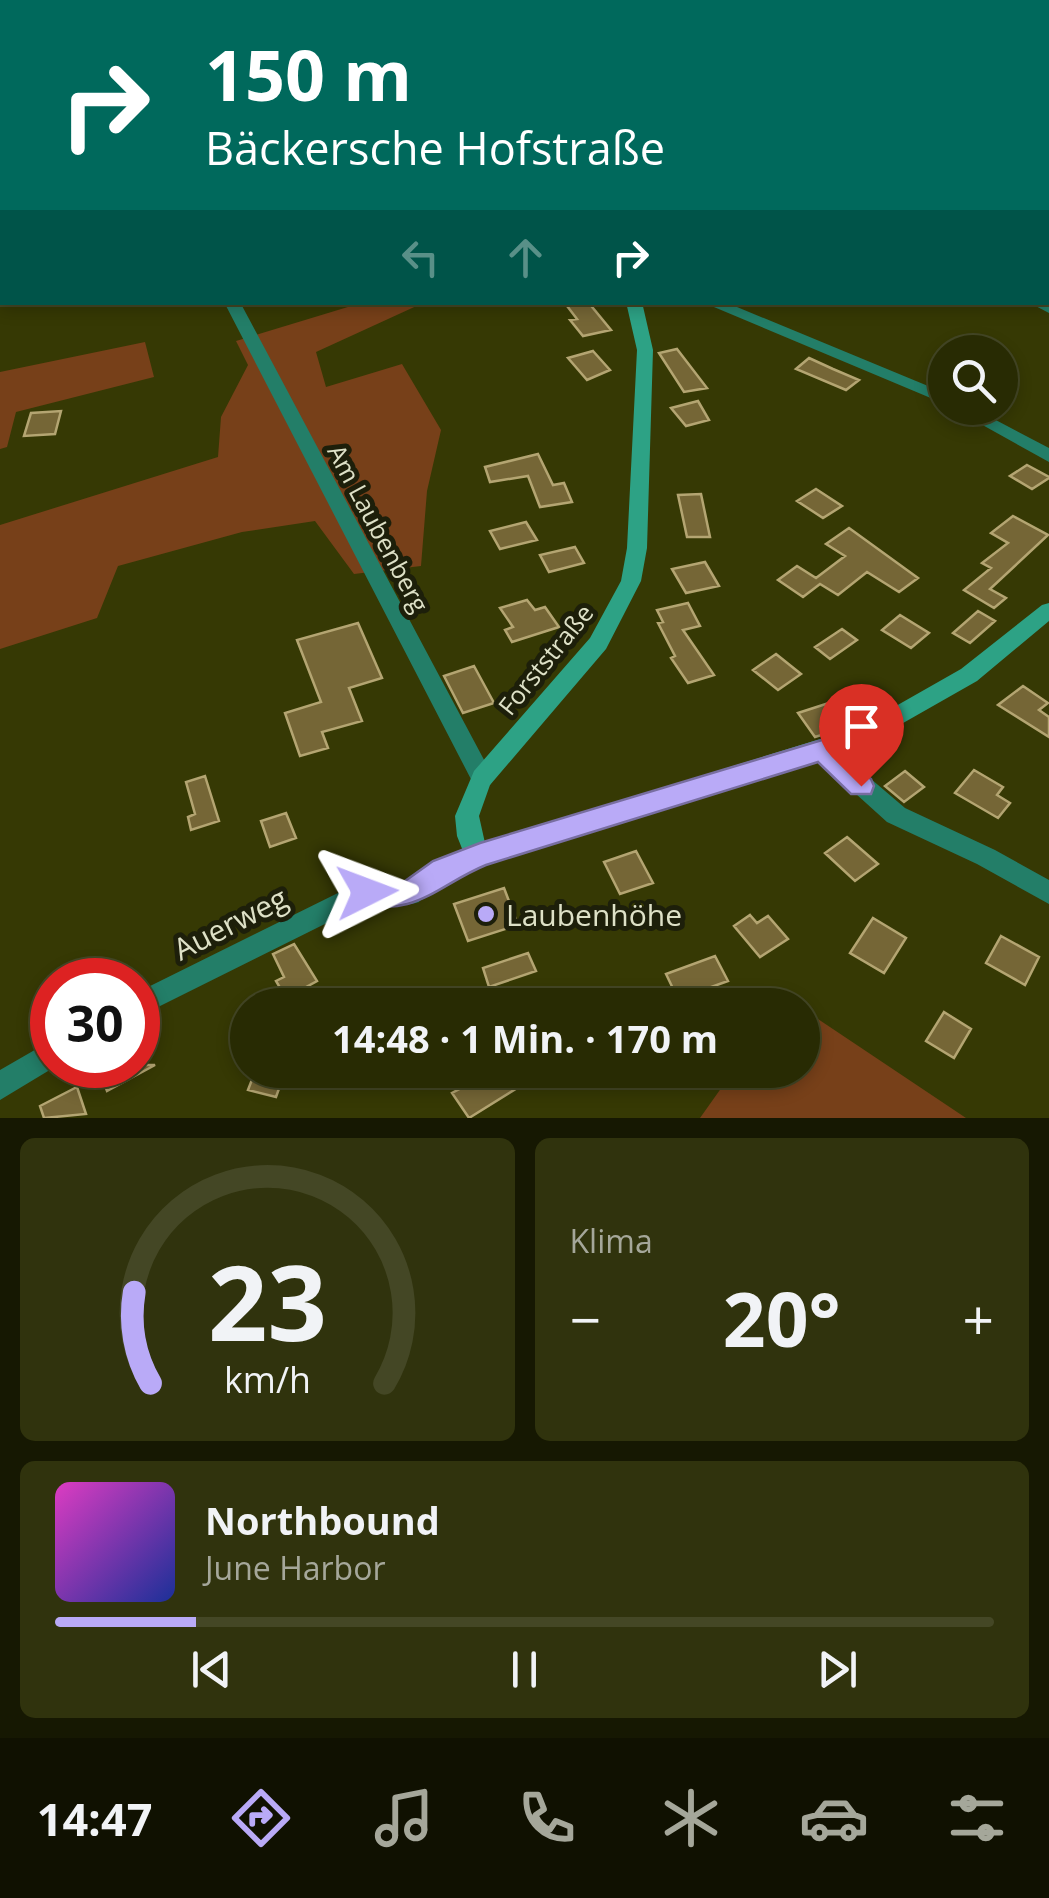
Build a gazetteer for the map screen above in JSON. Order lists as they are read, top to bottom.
{
  "streets": {
    "street": ["Am Laubenberg", "Forststraße", "Auerweg"]
  },
  "crossings": [
    ["Am Laubenberg", "Forststraße"],
    ["Forststraße", "Auerweg"]
  ],
  "places": ["Laubenhöhe"],
  "page": {
    "turn": ["150 m", "Bäckersche Hofstraße"],
    "limit": "30",
    "trip": "14:48 · 1 Min. · 170 m",
    "tile": "Klima",
    "heat": ["−", "20°", "+"],
    "song": ["Northbound", "June Harbor"],
    "tabs": "14:47",
    "gauge": ["23", "km/h"]
  }
}
